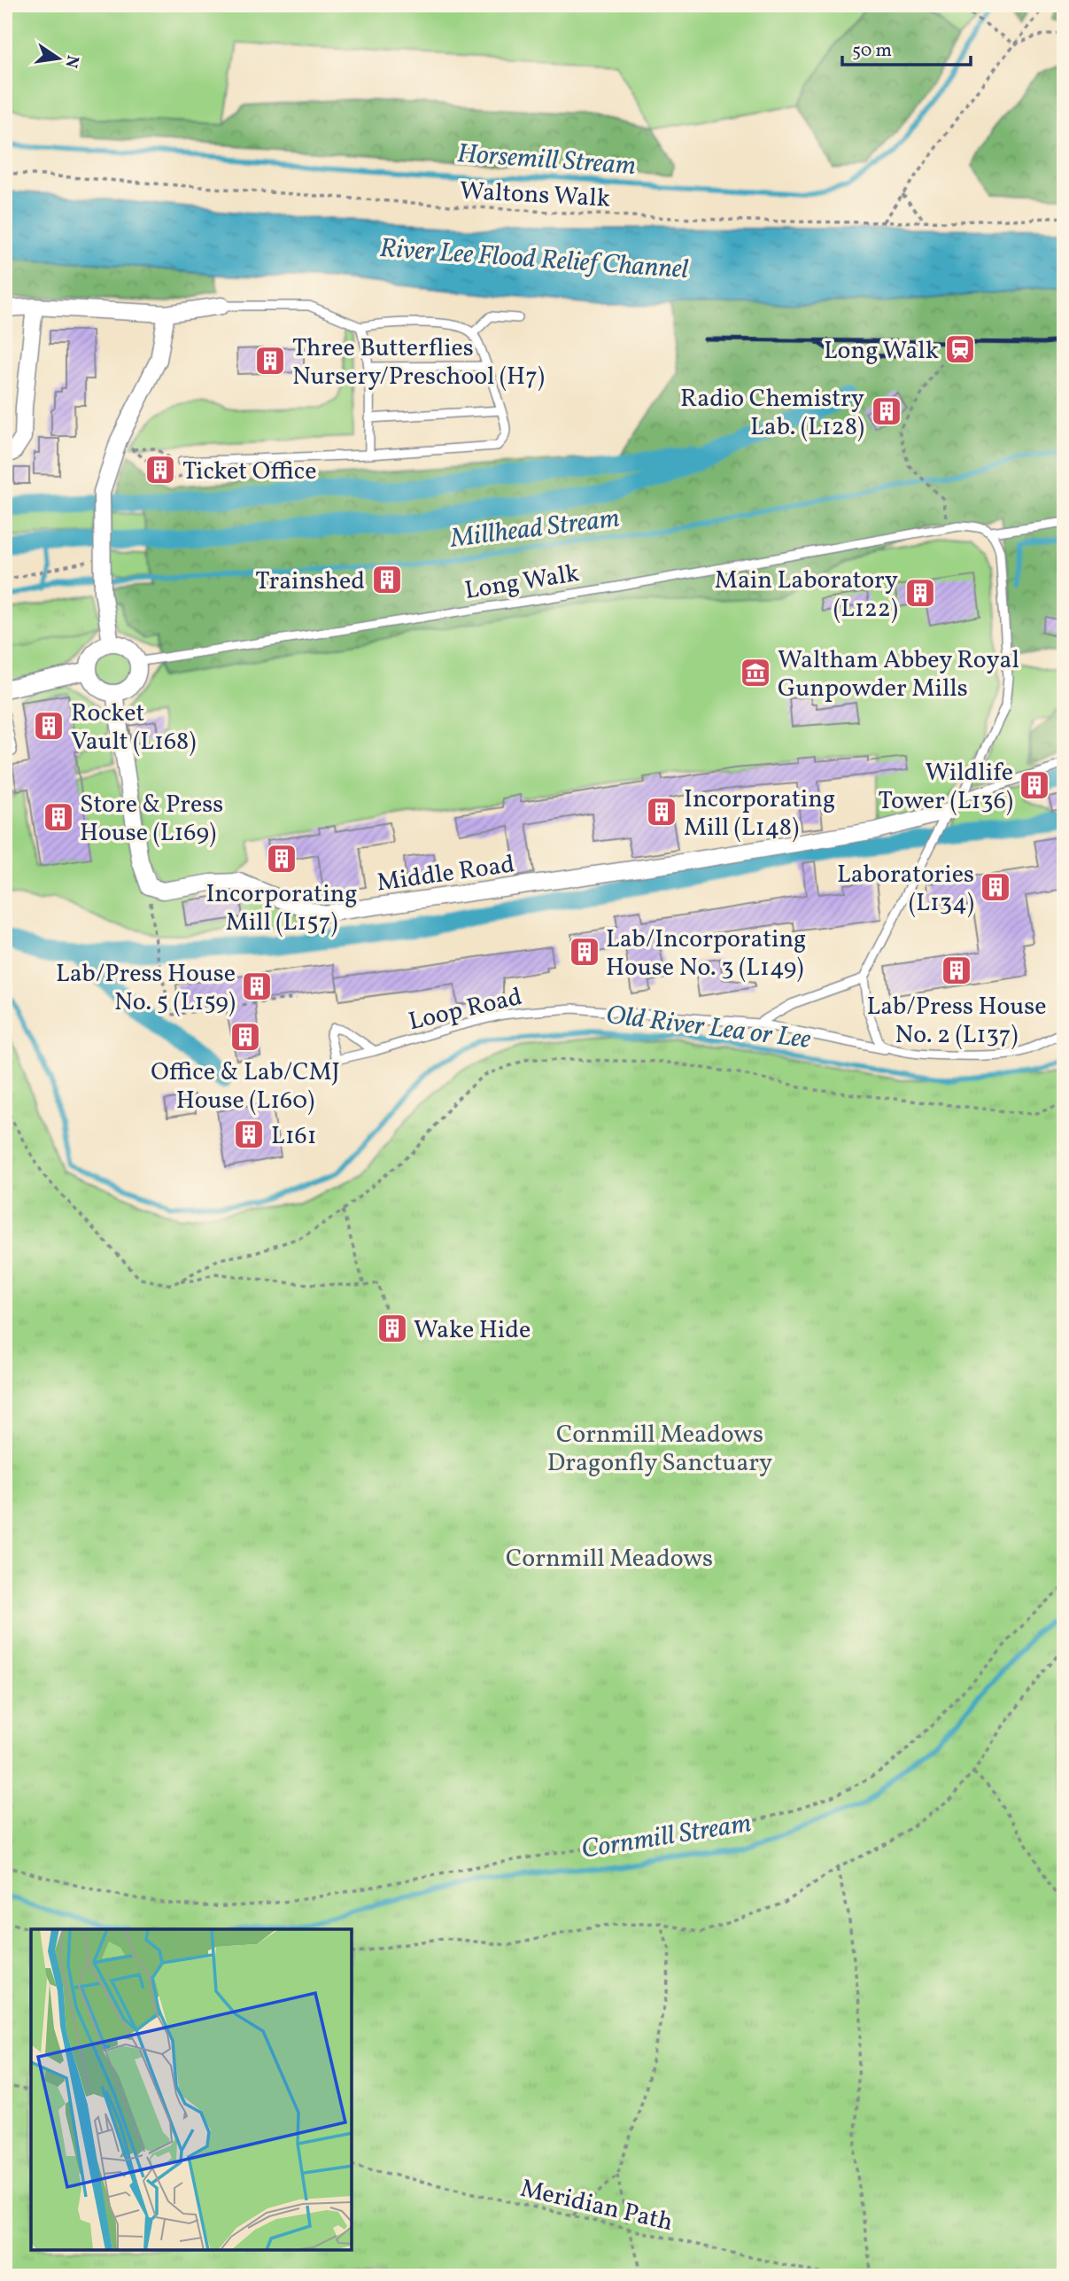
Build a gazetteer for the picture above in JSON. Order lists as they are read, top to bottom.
{
  "streets": {
    "street": ["Middle Road"],
    "lane": ["Long Walk", "Loop Road"],
    "path": ["Waltons Walk", "Meridian Path"]
  },
  "water": [
    "Horsemill Stream",
    "River Lee Flood Relief Channel",
    "Millhead Stream",
    "Old River Lea or Lee",
    "Cornmill Stream"
  ],
  "parks": ["Cornmill Meadows Dragonfly Sanctuary", "Cornmill Meadows"],
  "places": {
    "station": ["Long Walk"],
    "building": [
      "Three Butterflies Nursery/Preschool (H7)",
      "Radio Chemistry Lab. (L128)",
      "Ticket Office",
      "Trainshed",
      "Main Laboratory (L122)",
      "Rocket Vault (L168)",
      "Wildlife Tower (L136)",
      "Incorporating Mill (L148)",
      "Store & Press House (L169)",
      "Incorporating Mill (L157)",
      "Laboratories (L134)",
      "Lab/Incorporating House No. 3 (L149)",
      "Lab/Press House No. 2 (L137)",
      "Lab/Press House No. 5 (L159)",
      "Office & Lab/CMJ House (L160)",
      "L161",
      "Wake Hide"
    ],
    "museum": ["Waltham Abbey Royal Gunpowder Mills"]
  },
  "scale_bar": "50 m",
  "north": "right"
}
